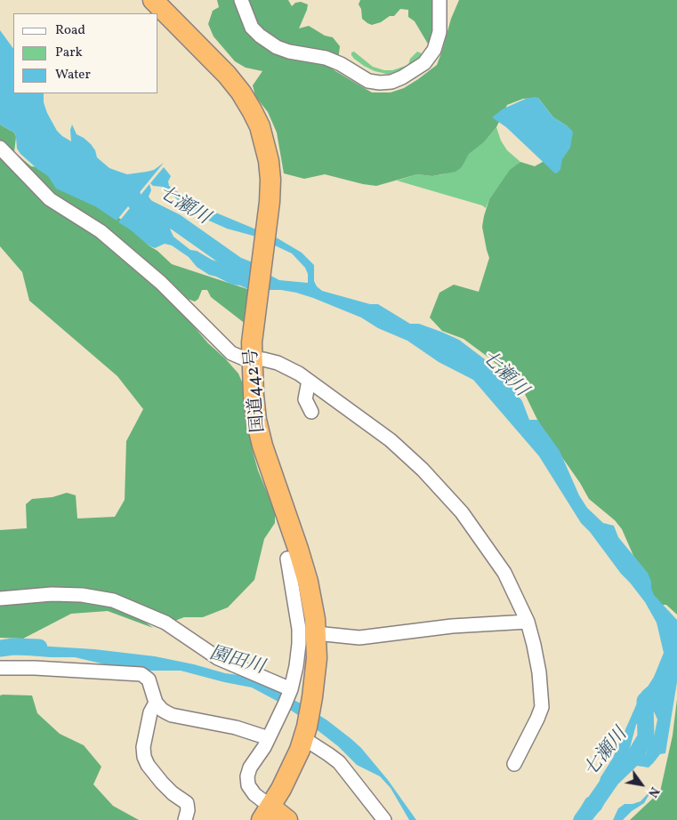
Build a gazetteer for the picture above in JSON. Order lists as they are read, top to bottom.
{
  "streets": {
    "highway": ["国道442号"]
  },
  "water": ["七瀬川", "園田川"],
  "legend": ["Road", "Park", "Water"],
  "north": "bottom right"
}
